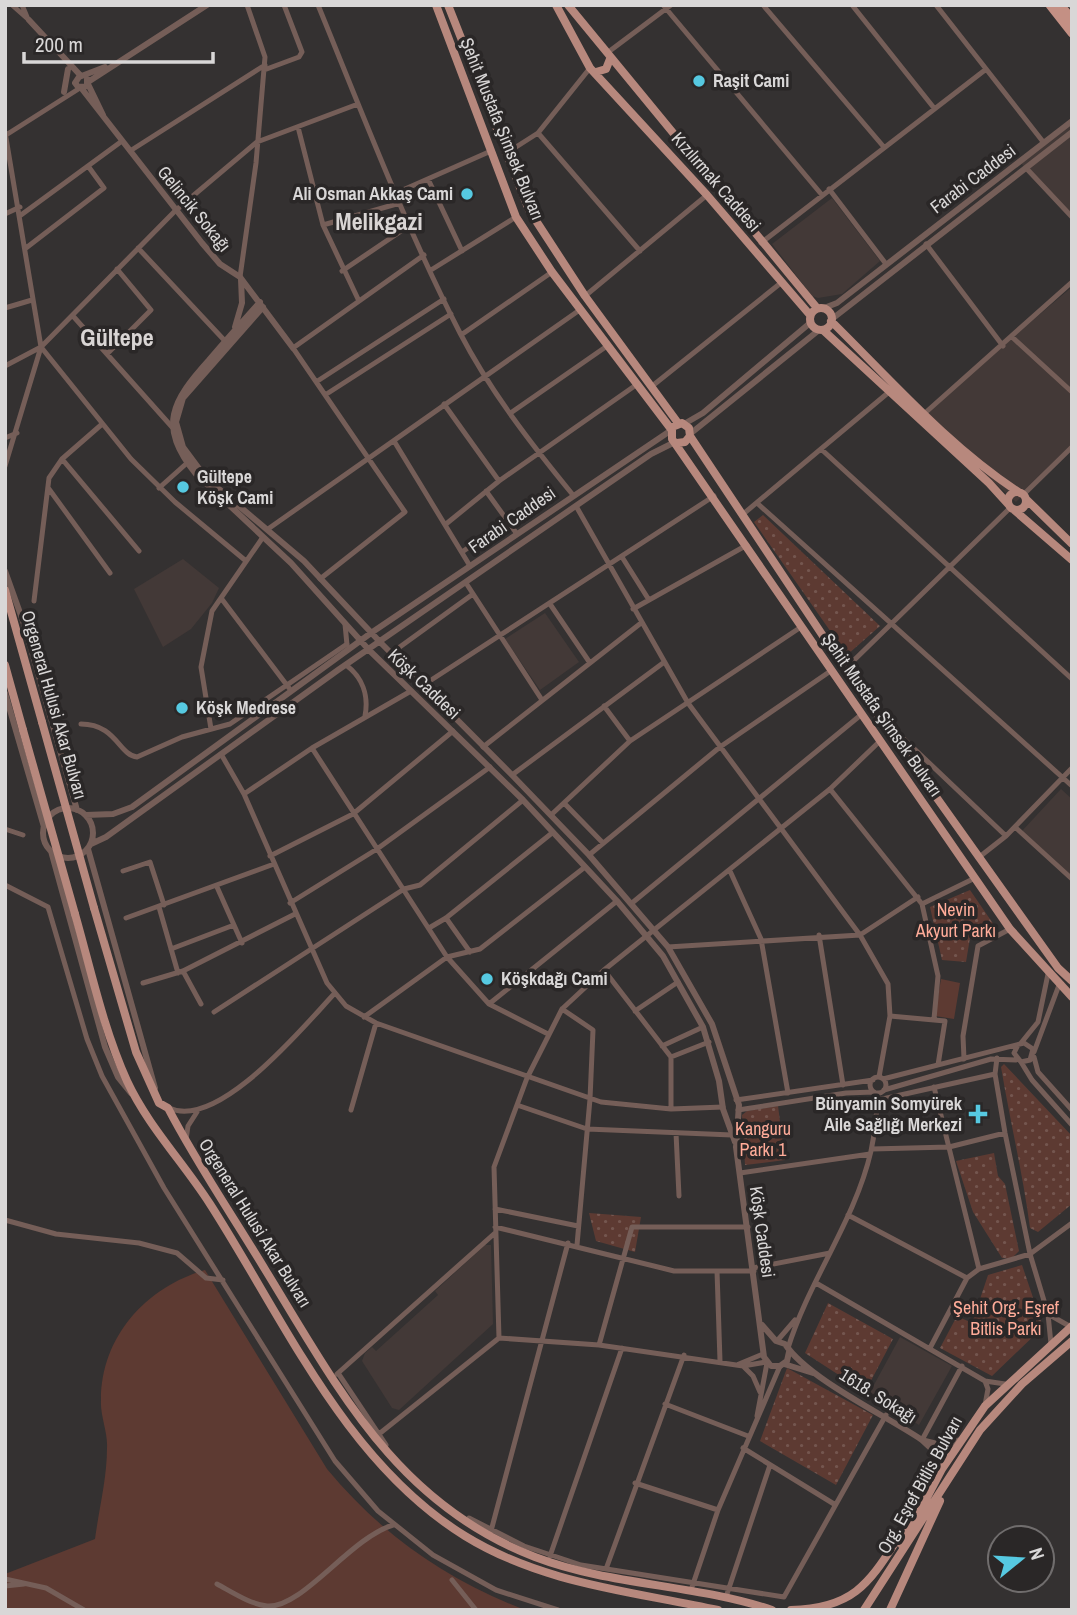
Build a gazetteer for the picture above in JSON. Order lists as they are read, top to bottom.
{
  "streets": {
    "main road": [
      "Şehit Mustafa Şimsek Bulvarı",
      "Kızılırmak Caddesi",
      "Orgeneral Hulusi Akar Bulvarı",
      "Org. Eşref Bitlis Bulvarı"
    ],
    "street": [
      "Farabi Caddesi",
      "Gelincik Sokağı",
      "Köşk Caddesi",
      "1618. Sokağı"
    ]
  },
  "crossings": [
    ["Şehit Mustafa Şimsek Bulvarı", "Farabi Caddesi"],
    ["Farabi Caddesi", "Kızılırmak Caddesi"],
    ["Farabi Caddesi", "Köşk Caddesi"],
    ["Gelincik Sokağı", "Köşk Caddesi"],
    ["Köşk Caddesi", "1618. Sokağı"],
    ["1618. Sokağı", "Org. Eşref Bitlis Bulvarı"]
  ],
  "districts": ["Melikgazi", "Gültepe"],
  "parks": ["Nevin Akyurt Parkı", "Kanguru Parkı 1", "Şehit Org. Eşref Bitlis Parkı"],
  "places": {
    "other": [
      "Raşit Cami",
      "Ali Osman Akkaş Cami",
      "Gültepe Köşk Cami",
      "Köşk Medrese",
      "Köşkdağı Cami"
    ],
    "health": ["Bünyamin Somyürek Aile Sağlığı Merkezi"]
  },
  "scale_bar": "200 m",
  "north": "right"
}
